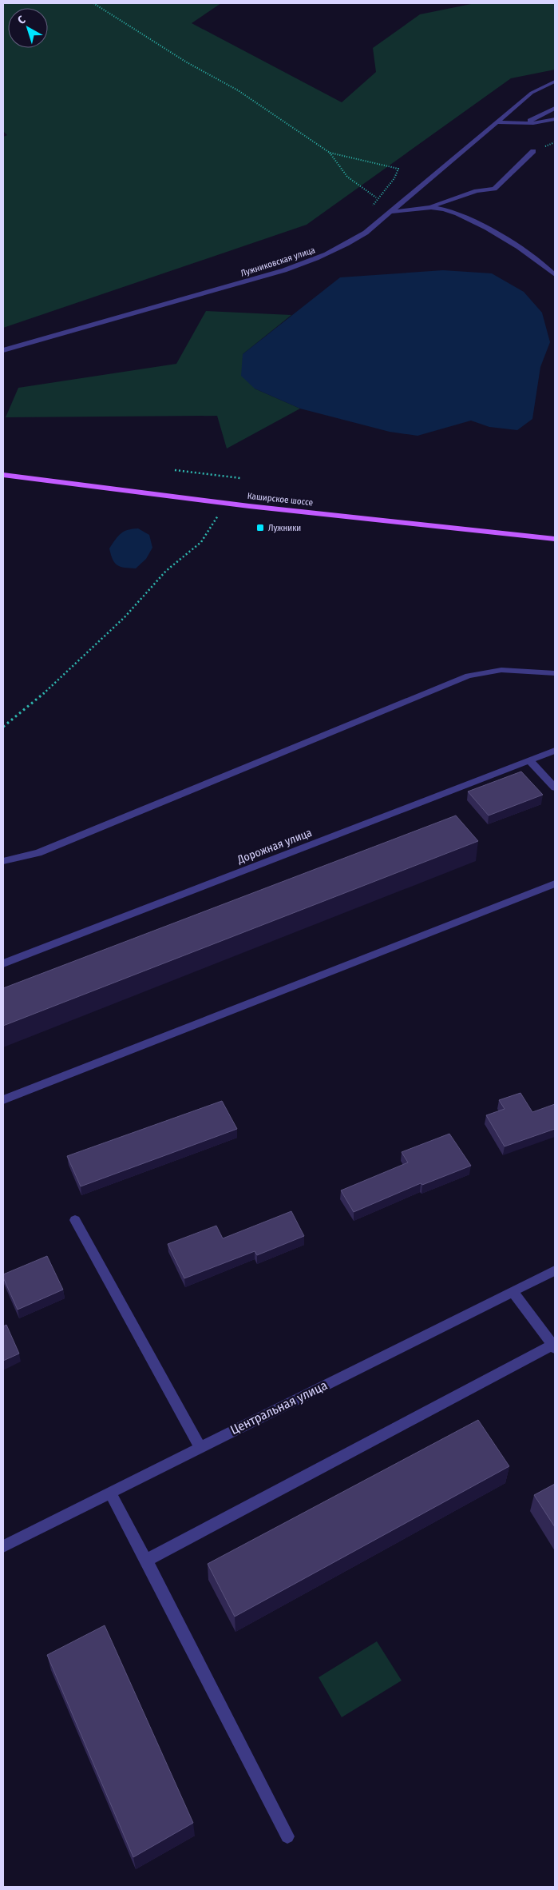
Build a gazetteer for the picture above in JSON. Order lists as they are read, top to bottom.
{
  "streets": {
    "main road": ["Каширское шоссе"],
    "street": ["Лужниковская улица", "Дорожная улица", "Центральная улица"]
  },
  "places": {
    "transit": ["Лужники"]
  },
  "north": "top left"
}
